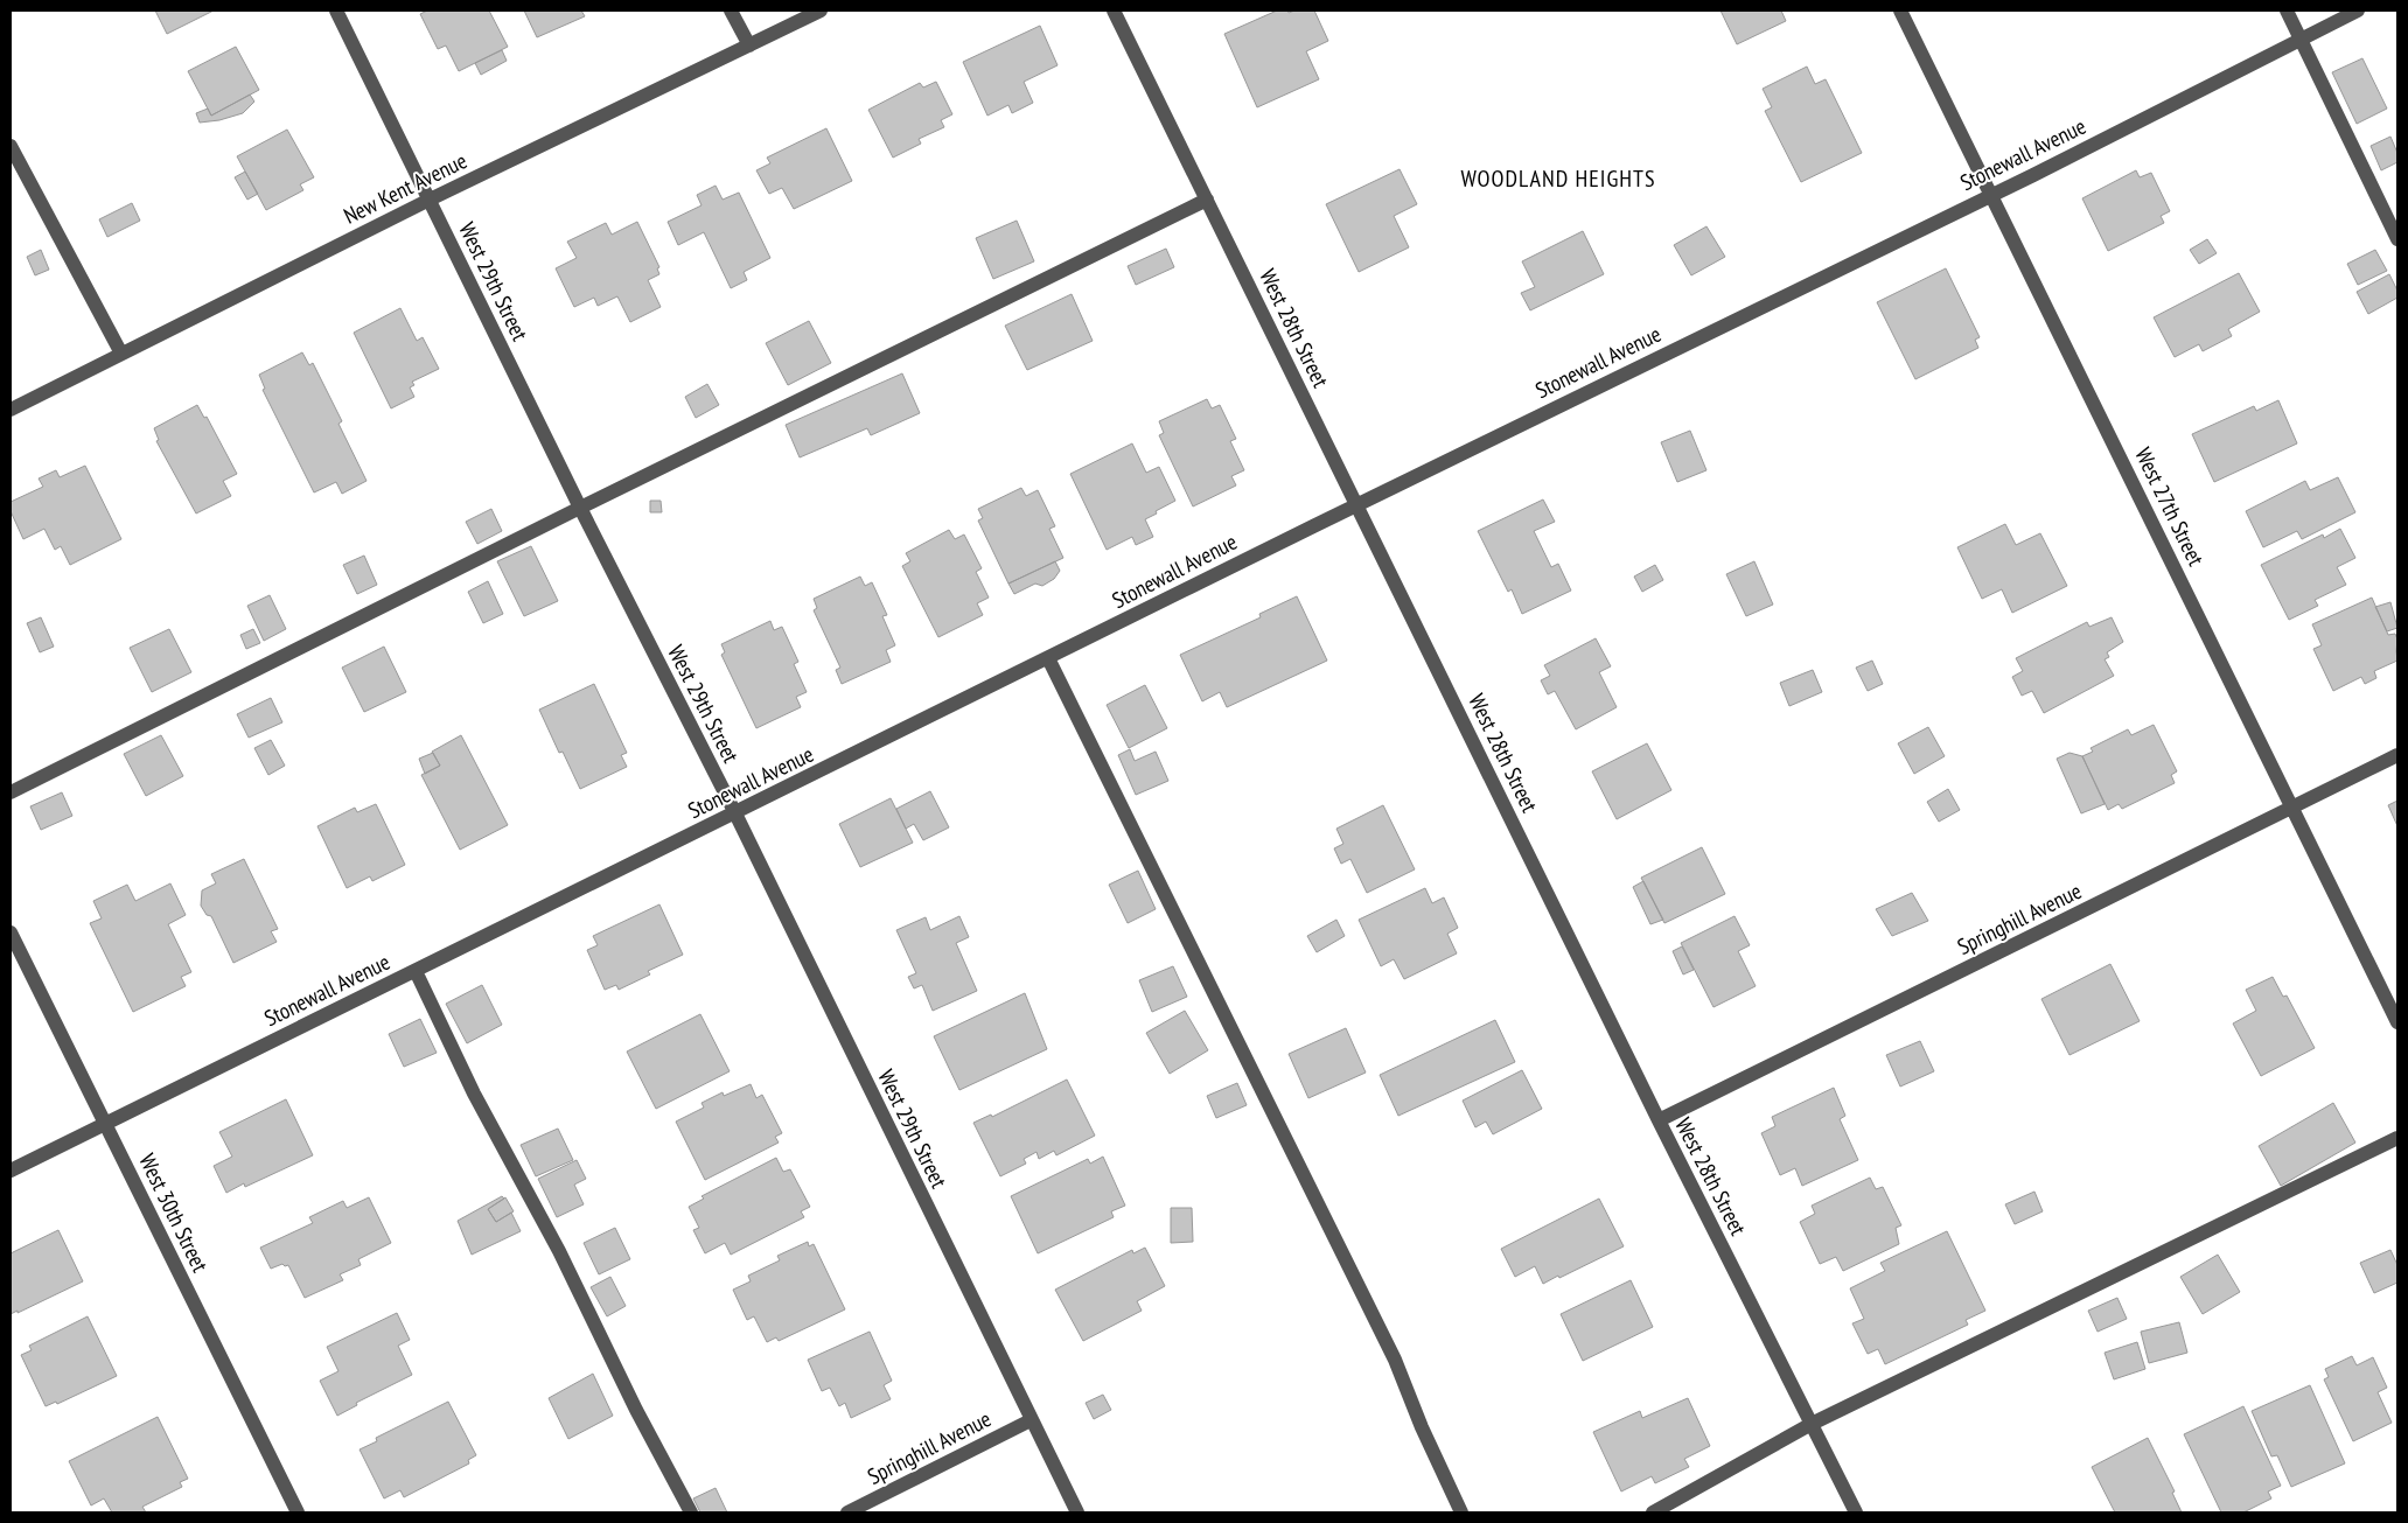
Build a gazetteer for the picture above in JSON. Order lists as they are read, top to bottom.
{
  "streets": {
    "street": [
      "Stonewall Avenue",
      "New Kent Avenue",
      "West 29th Street",
      "West 28th Street",
      "West 27th Street",
      "Springhill Avenue",
      "West 30th Street"
    ]
  },
  "crossings": [
    ["Stonewall Avenue", "West 29th Street"],
    ["Stonewall Avenue", "West 28th Street"],
    ["Stonewall Avenue", "West 27th Street"],
    ["Stonewall Avenue", "West 30th Street"],
    ["New Kent Avenue", "West 29th Street"],
    ["West 29th Street", "Springhill Avenue"],
    ["West 28th Street", "Springhill Avenue"],
    ["West 27th Street", "Springhill Avenue"]
  ],
  "districts": ["WOODLAND HEIGHTS"]
}
